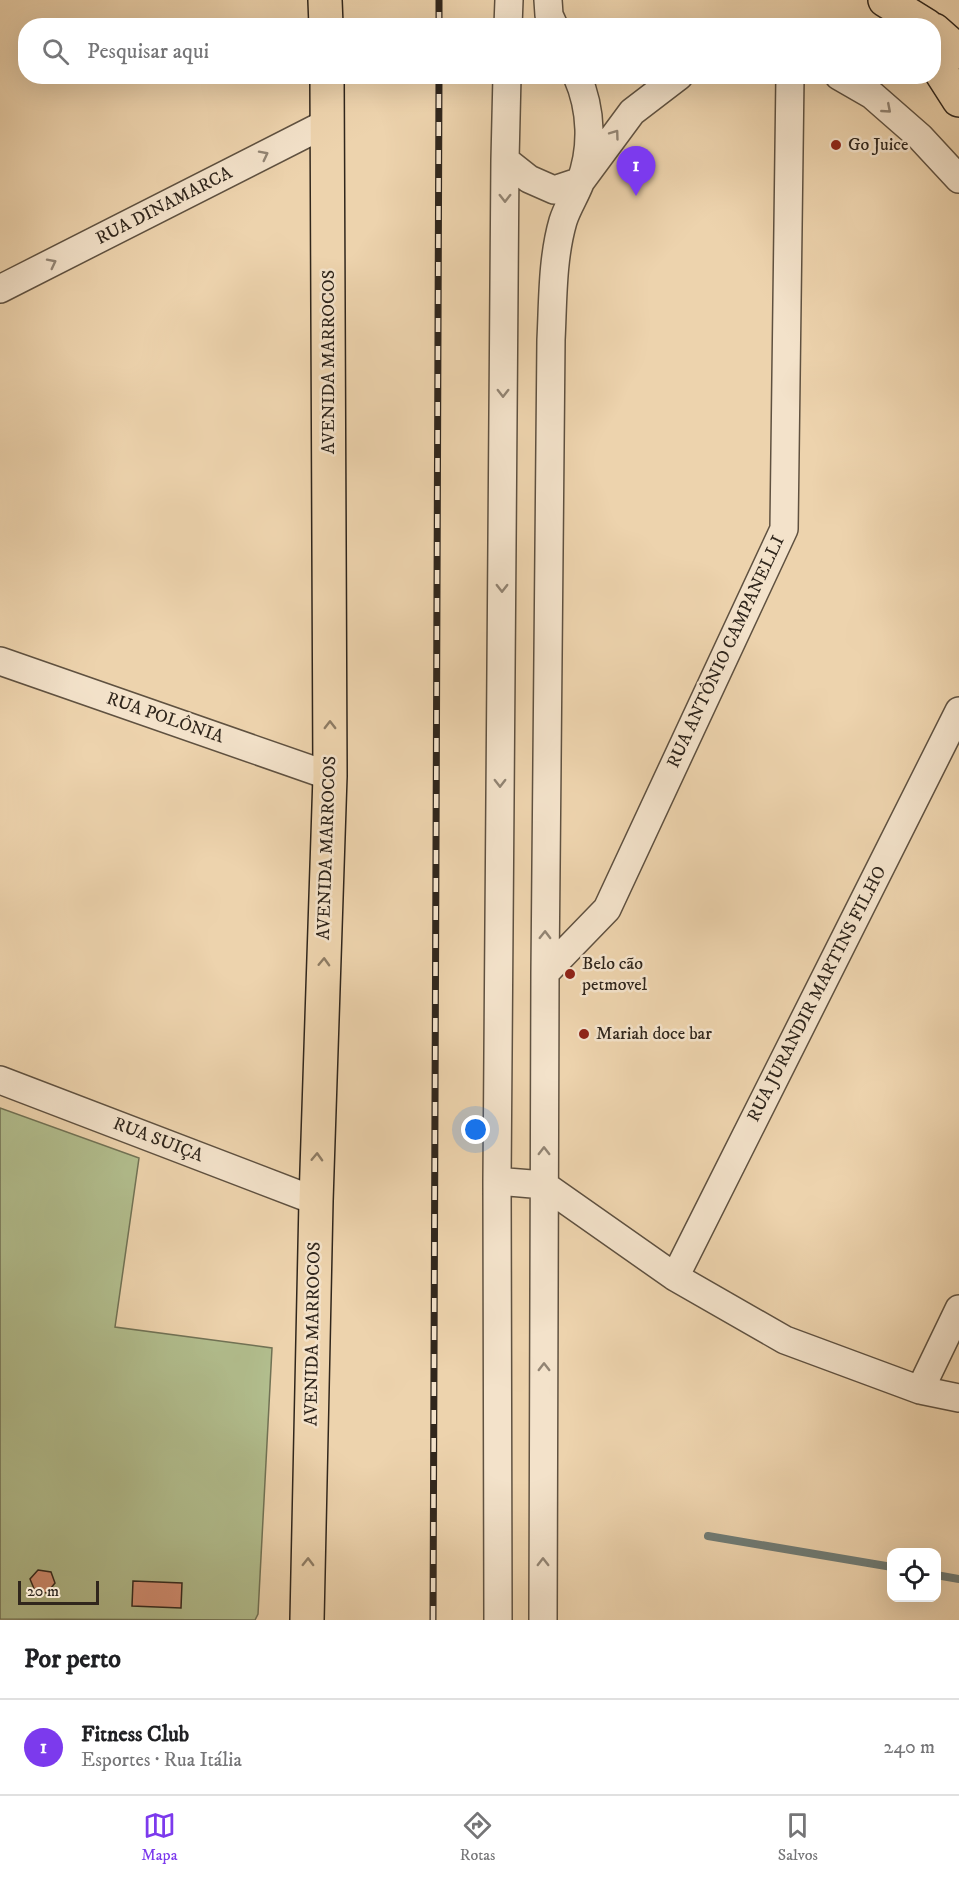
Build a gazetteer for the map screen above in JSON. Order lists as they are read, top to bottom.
{
  "streets": {
    "main road": ["AVENIDA MARROCOS"],
    "street": [
      "RUA DINAMARCA",
      "RUA ANTÔNIO CAMPANELLI",
      "RUA POLÔNIA",
      "RUA JURANDIR MARTINS FILHO",
      "RUA SUIÇA"
    ]
  },
  "crossings": [
    ["RUA DINAMARCA", "AVENIDA MARROCOS"],
    ["AVENIDA MARROCOS", "RUA POLÔNIA"],
    ["AVENIDA MARROCOS", "RUA SUIÇA"]
  ],
  "one_way": ["RUA DINAMARCA", "AVENIDA MARROCOS"],
  "places": ["Go Juice", "Belo cão petmovel", "Mariah doce bar"],
  "scale_bar": "20 m",
  "page": {
    "search": "Pesquisar aqui",
    "pins": "1",
    "scale": "20 m",
    "heading": "Por perto",
    "list": [
      {
        "mark": "1",
        "name": "Fitness Club",
        "note": "Esportes · Rua Itália",
        "value": "240 m"
      }
    ],
    "nav": ["Mapa", "Rotas", "Salvos"]
  }
}
